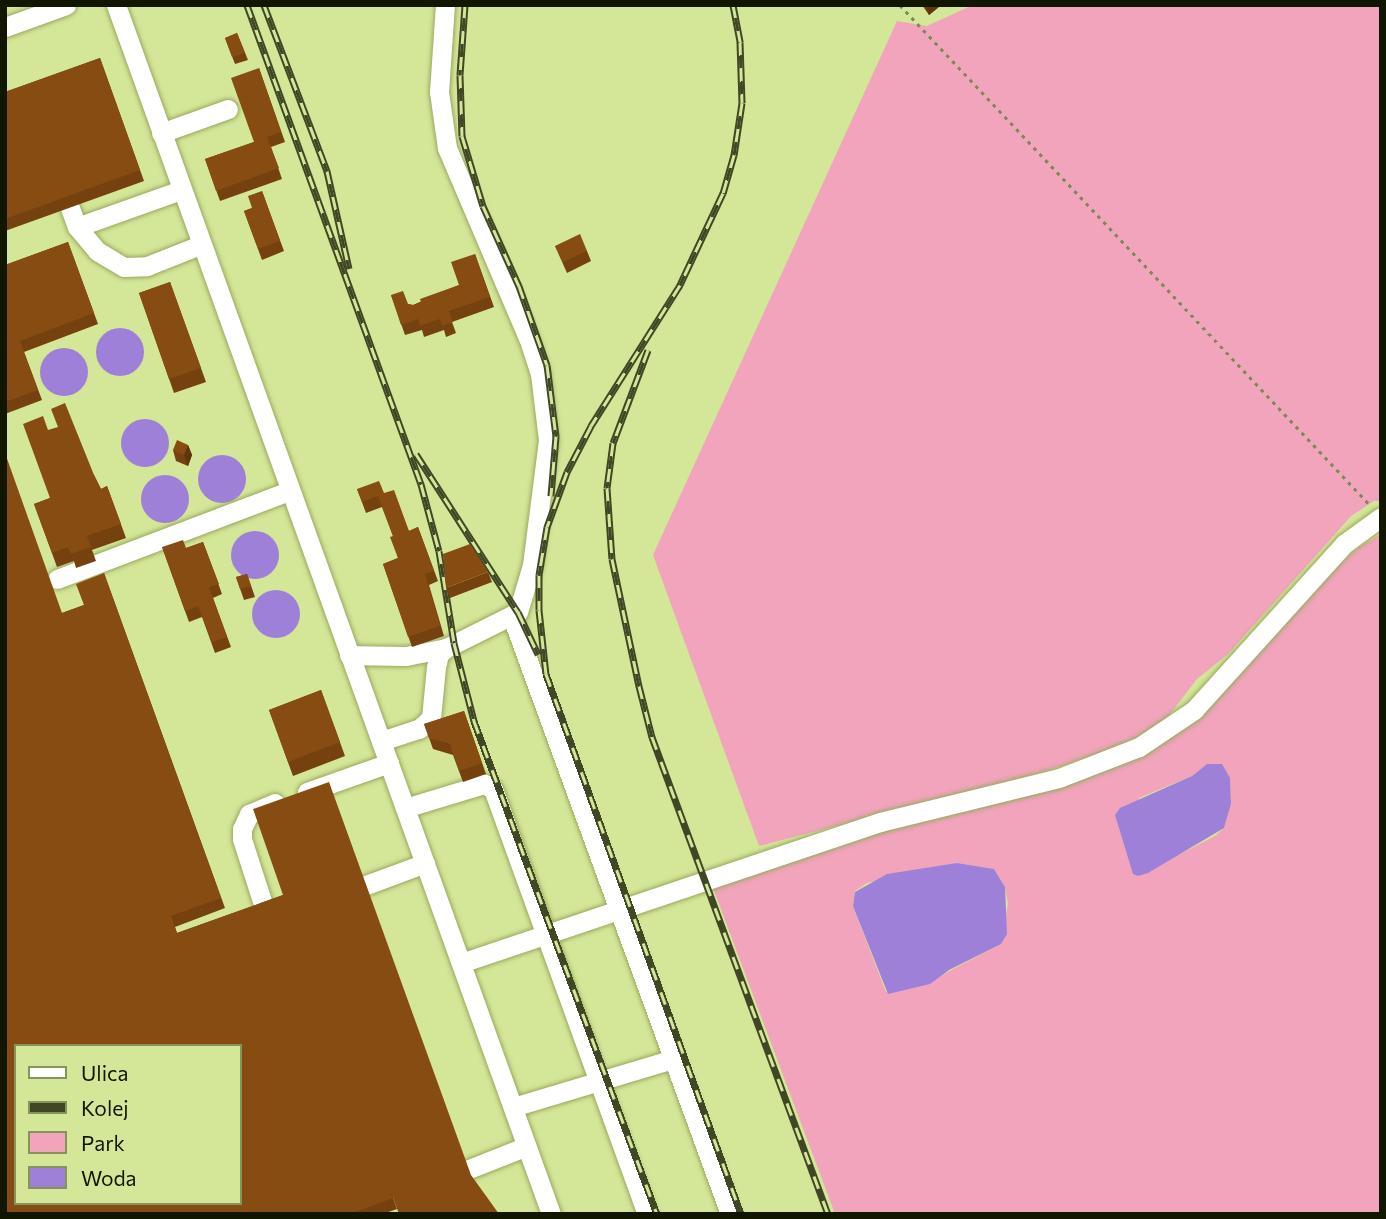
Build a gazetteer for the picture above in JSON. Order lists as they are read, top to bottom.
{
  "legend": [
    "Ulica",
    "Kolej",
    "Park",
    "Woda"
  ]
}
